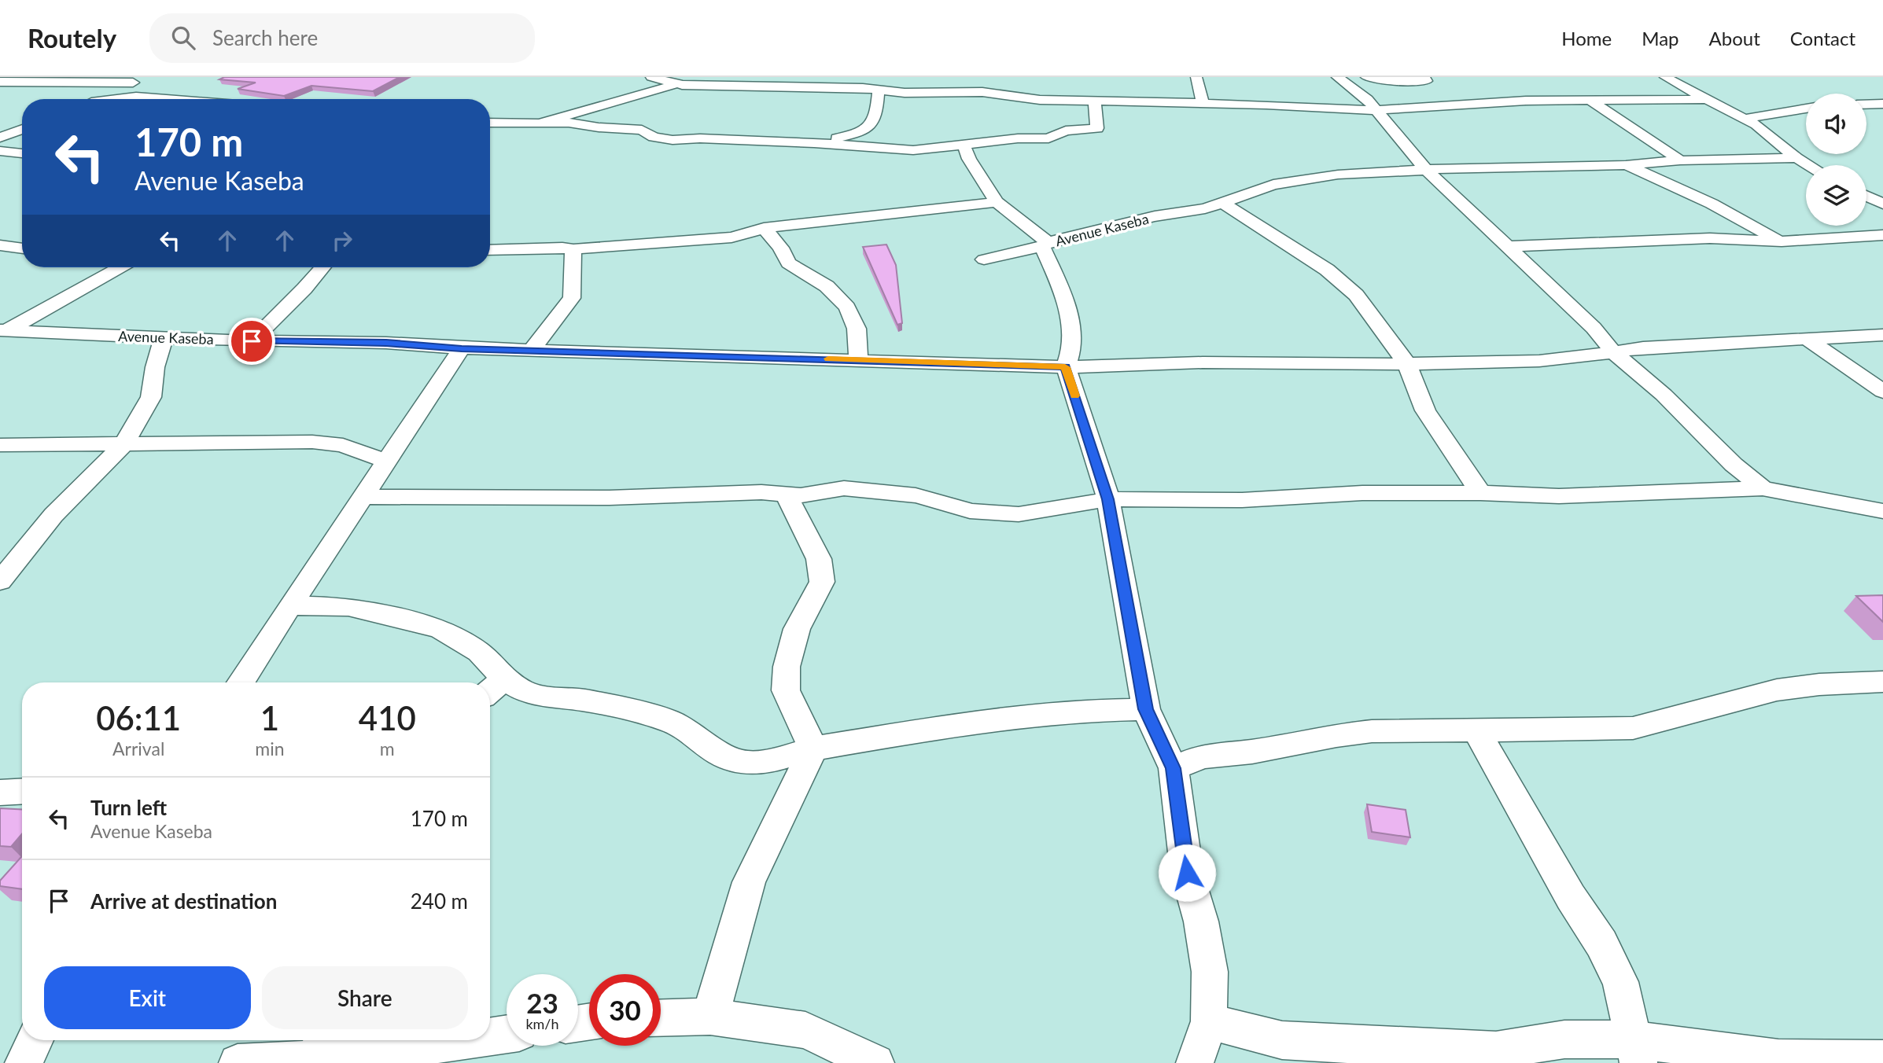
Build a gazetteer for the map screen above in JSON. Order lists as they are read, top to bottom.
{
  "streets": {
    "street": ["Avenue Kaseba"]
  },
  "page": {
    "header": "Routely",
    "search": "Search here",
    "nav": [
      "Home",
      "Map",
      "About",
      "Contact"
    ],
    "turn": ["170 m", "Avenue Kaseba"],
    "eta": [
      "06:11",
      "Arrival",
      "1",
      "min",
      "410",
      "m"
    ],
    "list": [
      {
        "name": "Turn left",
        "note": "Avenue Kaseba",
        "value": "170 m"
      },
      {
        "name": "Arrive at destination",
        "value": "240 m"
      }
    ],
    "buttons": ["Exit", "Share"],
    "speed": "23 km/h",
    "limit": "30"
  }
}
